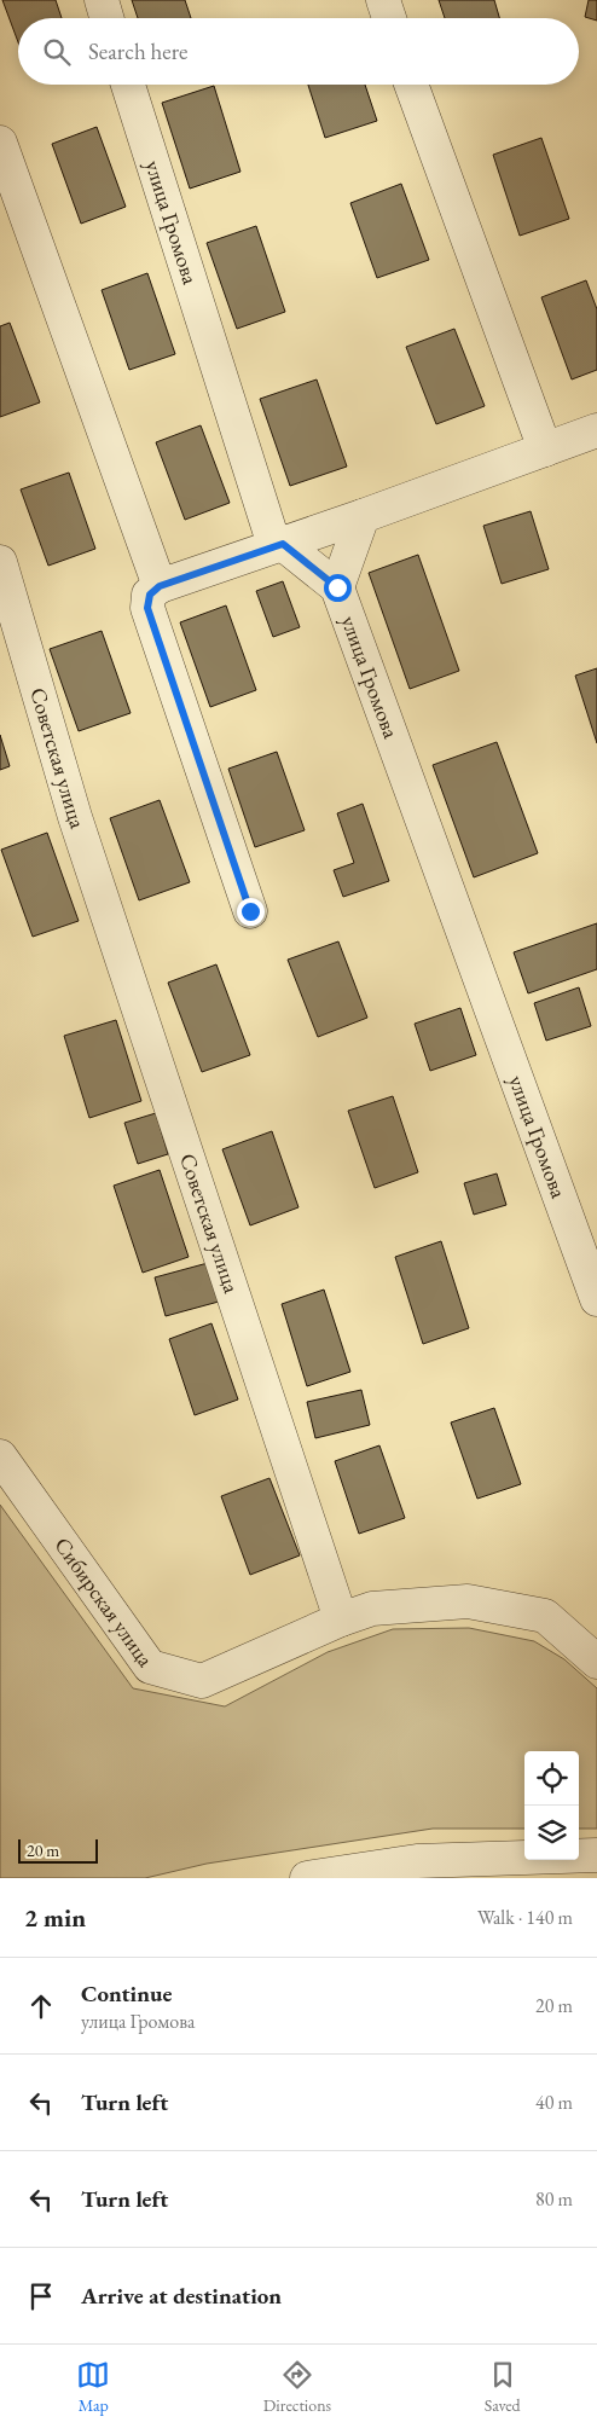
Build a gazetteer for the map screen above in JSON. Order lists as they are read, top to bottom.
{
  "streets": {
    "street": ["улица Громова", "Советская улица", "Сибирская улица"]
  },
  "crossings": [
    ["Советская улица", "Сибирская улица"]
  ],
  "scale_bar": "20 m",
  "page": {
    "search": "Search here",
    "scale": "20 m",
    "heading": ["2 min", "Walk · 140 m"],
    "list": [
      ["Continue", "улица Громова", "20 m"],
      ["Turn left", "40 m"],
      ["Turn left", "80 m"],
      "Arrive at destination"
    ],
    "nav": ["Map", "Directions", "Saved"]
  }
}
